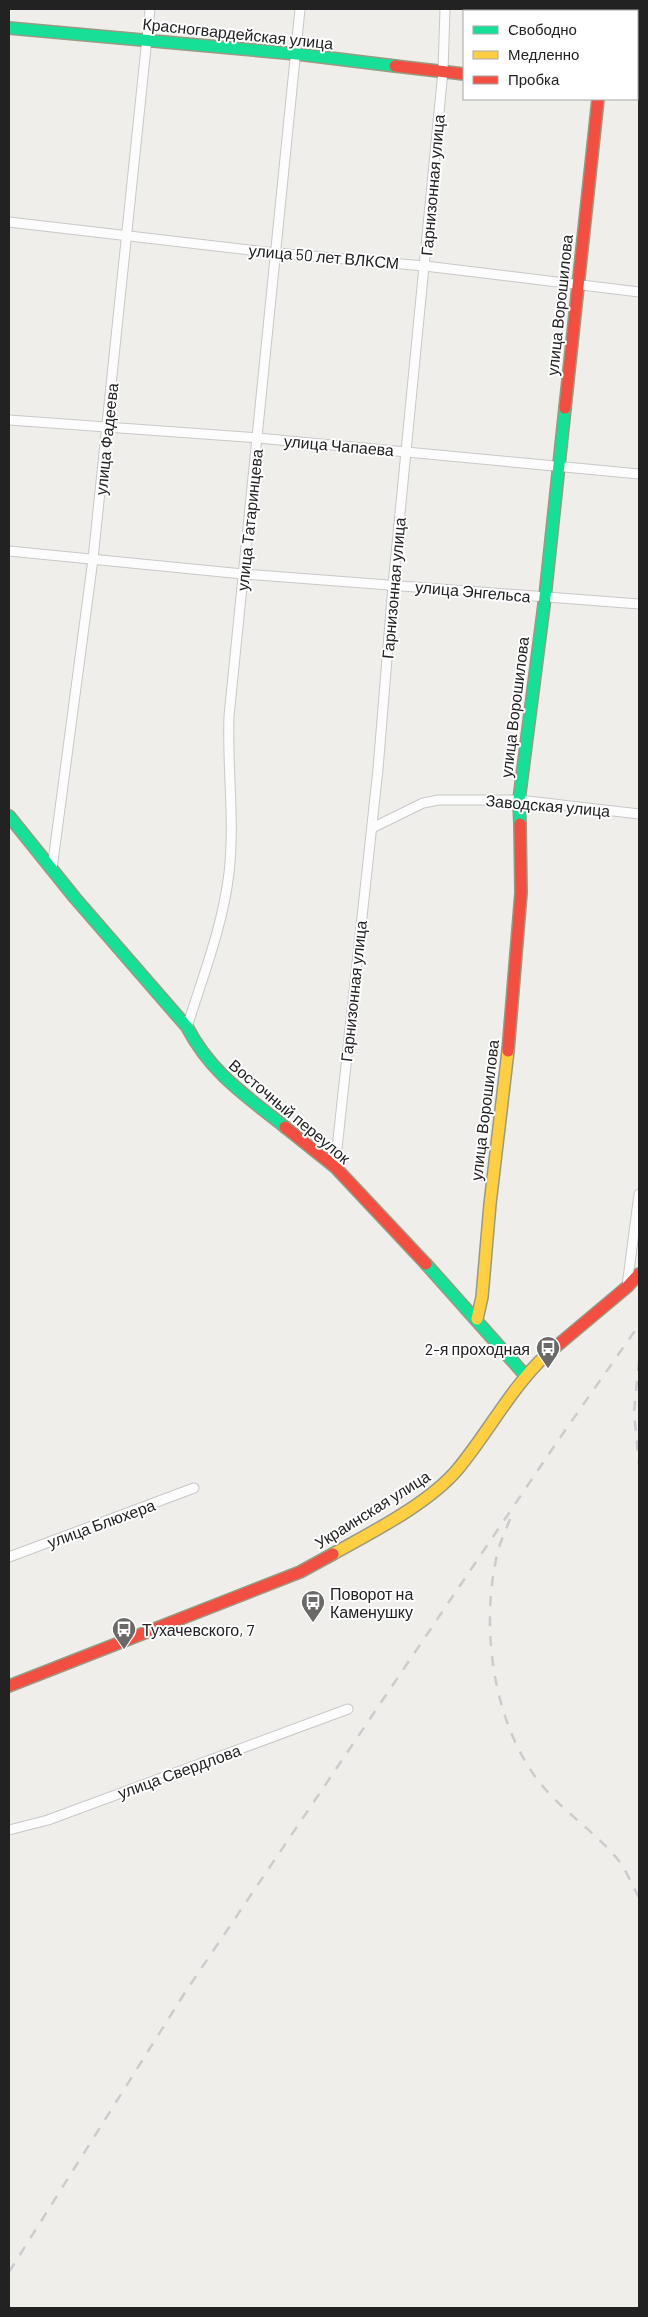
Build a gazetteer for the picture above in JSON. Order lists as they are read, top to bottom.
{
  "streets": {
    "street": [
      "Красногвардейская улица",
      "Гарнизонная улица",
      "улица 50 лет ВЛКСМ",
      "улица Ворошилова",
      "улица Фадеева",
      "улица Чапаева",
      "улица Татаринцева",
      "улица Энгельса",
      "Заводская улица",
      "Восточный переулок",
      "Украинская улица",
      "улица Блюхера",
      "улица Свердлова"
    ]
  },
  "crossings": [
    ["Красногвардейская улица", "Гарнизонная улица"],
    ["Красногвардейская улица", "улица Фадеева"],
    ["Красногвардейская улица", "улица Татаринцева"],
    ["Гарнизонная улица", "улица 50 лет ВЛКСМ"],
    ["Гарнизонная улица", "улица Чапаева"],
    ["Гарнизонная улица", "улица Энгельса"],
    ["Гарнизонная улица", "Заводская улица"],
    ["Гарнизонная улица", "Восточный переулок"],
    ["улица 50 лет ВЛКСМ", "улица Ворошилова"],
    ["улица 50 лет ВЛКСМ", "улица Фадеева"],
    ["улица 50 лет ВЛКСМ", "улица Татаринцева"],
    ["улица Ворошилова", "улица Чапаева"],
    ["улица Ворошилова", "улица Энгельса"],
    ["улица Ворошилова", "Заводская улица"],
    ["улица Ворошилова", "Восточный переулок"],
    ["улица Фадеева", "улица Чапаева"],
    ["улица Фадеева", "улица Энгельса"],
    ["улица Фадеева", "Восточный переулок"],
    ["улица Чапаева", "улица Татаринцева"],
    ["улица Татаринцева", "улица Энгельса"],
    ["улица Татаринцева", "Восточный переулок"],
    ["Восточный переулок", "Украинская улица"]
  ],
  "places": {
    "bus stop": ["2-я проходная", "Поворот на Каменушку", "Тухачевского, 7"]
  },
  "legend": ["Свободно", "Медленно", "Пробка"]
}
